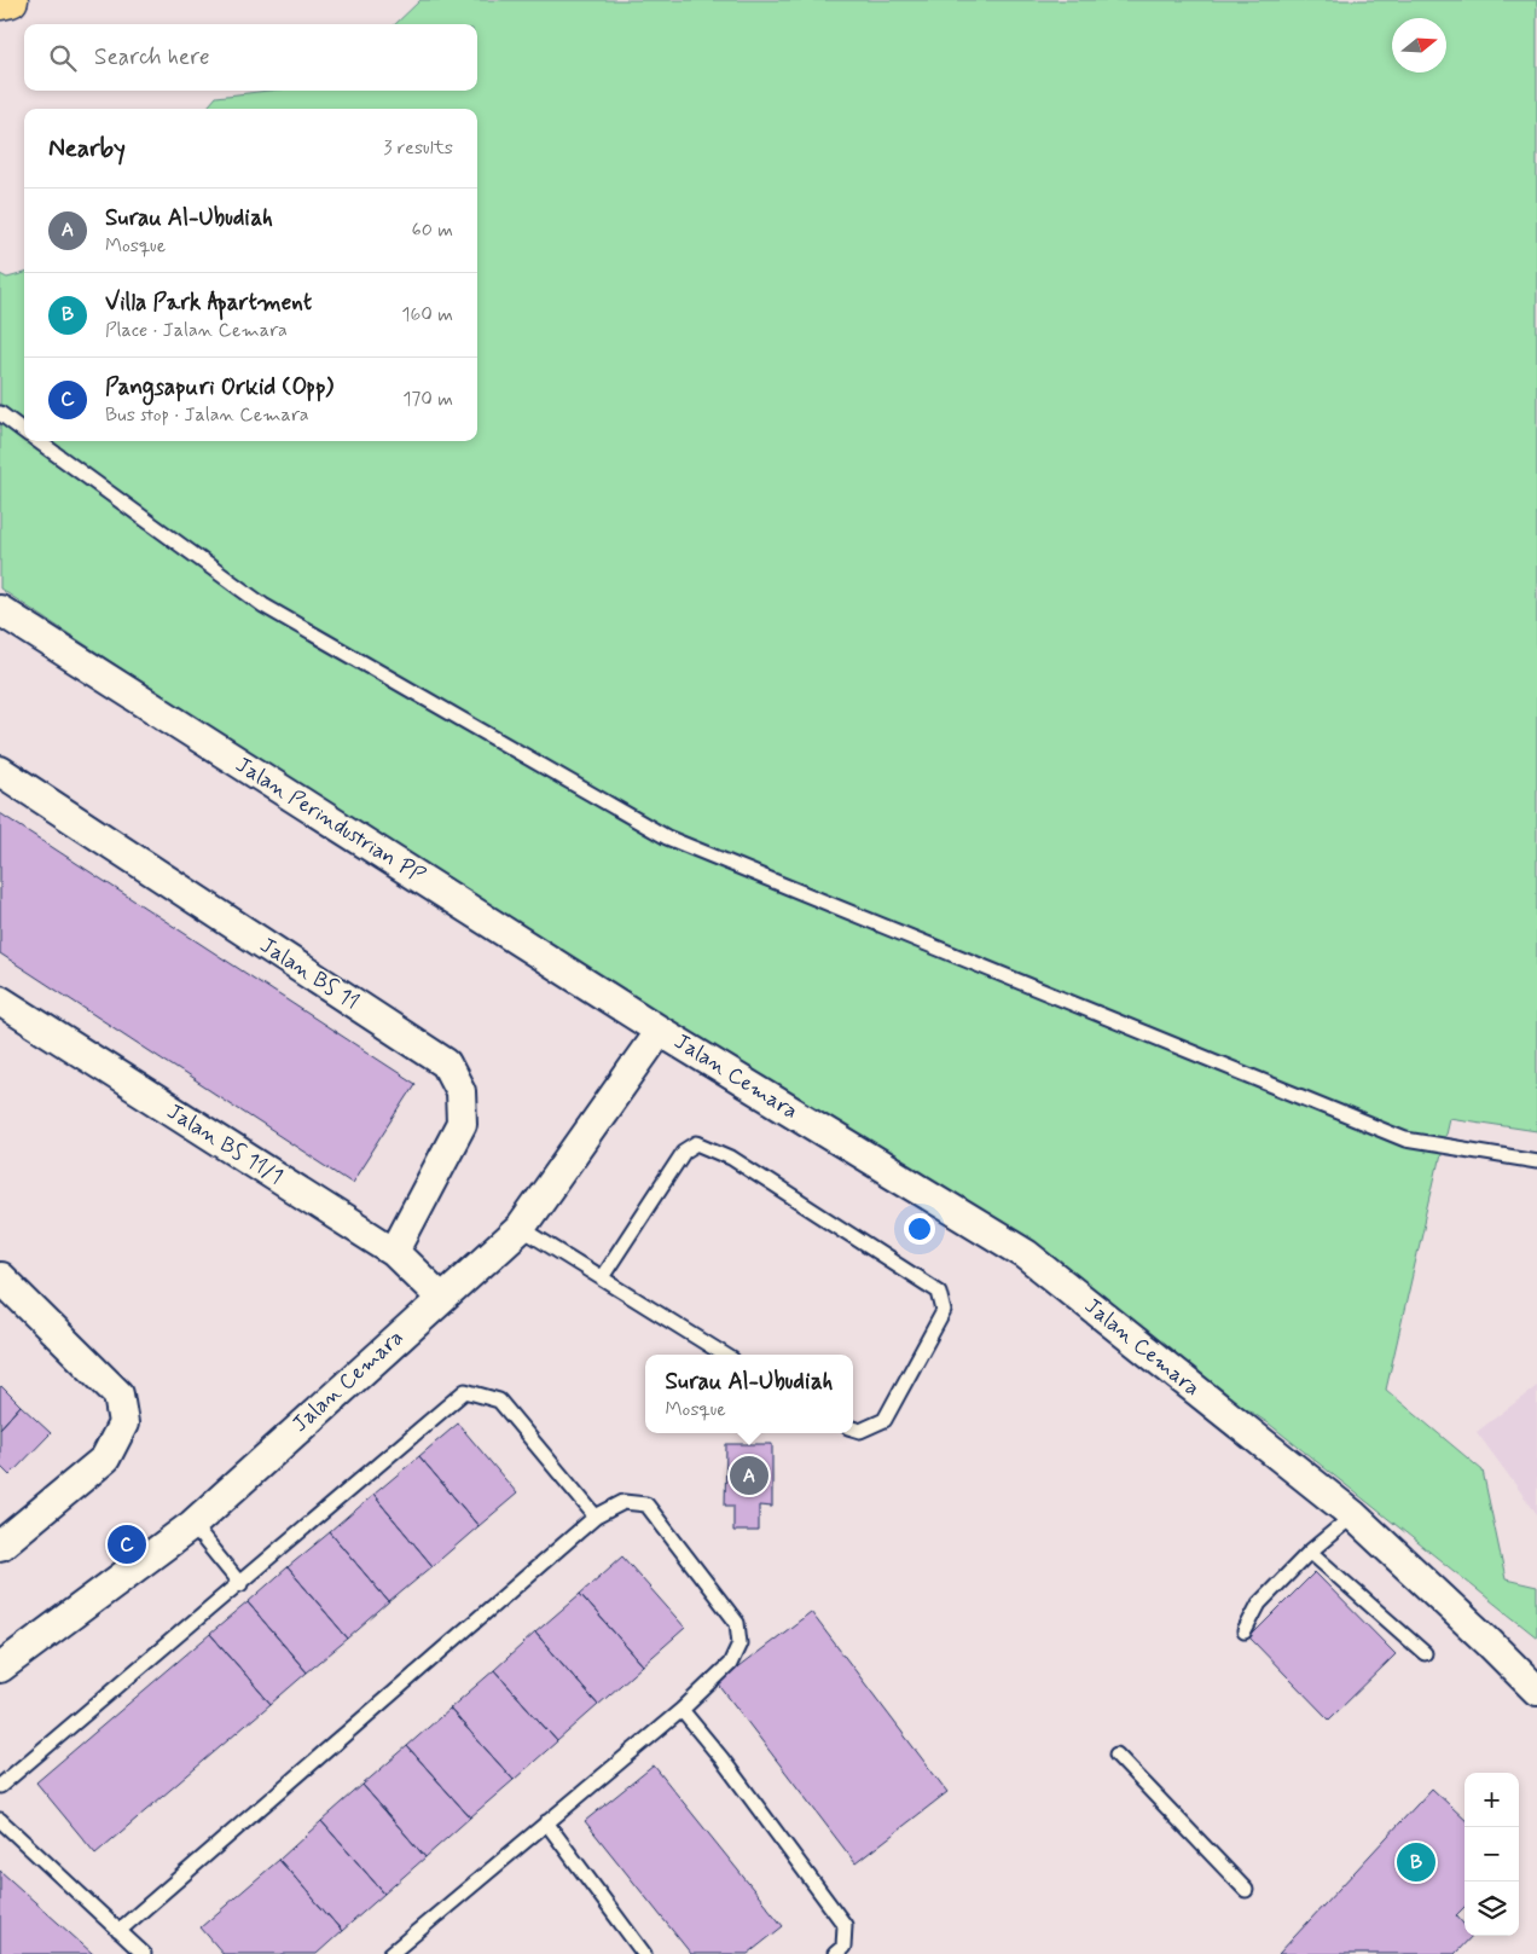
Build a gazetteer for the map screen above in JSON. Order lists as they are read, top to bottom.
{
  "streets": {
    "street": [
      "Jalan Perindustrian PP",
      "Jalan BS 11",
      "Jalan Cemara",
      "Jalan BS 11/1"
    ]
  },
  "crossings": [
    ["Jalan Perindustrian PP", "Jalan Cemara"],
    ["Jalan BS 11", "Jalan BS 11/1"],
    ["Jalan Cemara", "Jalan BS 11/1"]
  ],
  "north": "right",
  "page": {
    "search": "Search here",
    "heading": ["Nearby", "3 results"],
    "list": [
      {
        "mark": "A",
        "name": "Surau Al-Ubudiah",
        "note": "Mosque",
        "value": "60 m"
      },
      {
        "mark": "B",
        "name": "Villa Park Apartment",
        "note": "Place · Jalan Cemara",
        "value": "160 m"
      },
      {
        "mark": "C",
        "name": "Pangsapuri Orkid (Opp)",
        "note": "Bus stop · Jalan Cemara",
        "value": "170 m"
      }
    ],
    "popup": ["Surau Al-Ubudiah", "Mosque"],
    "pins": ["A", "C", "B"],
    "map_buttons": ["+", "−"]
  }
}
